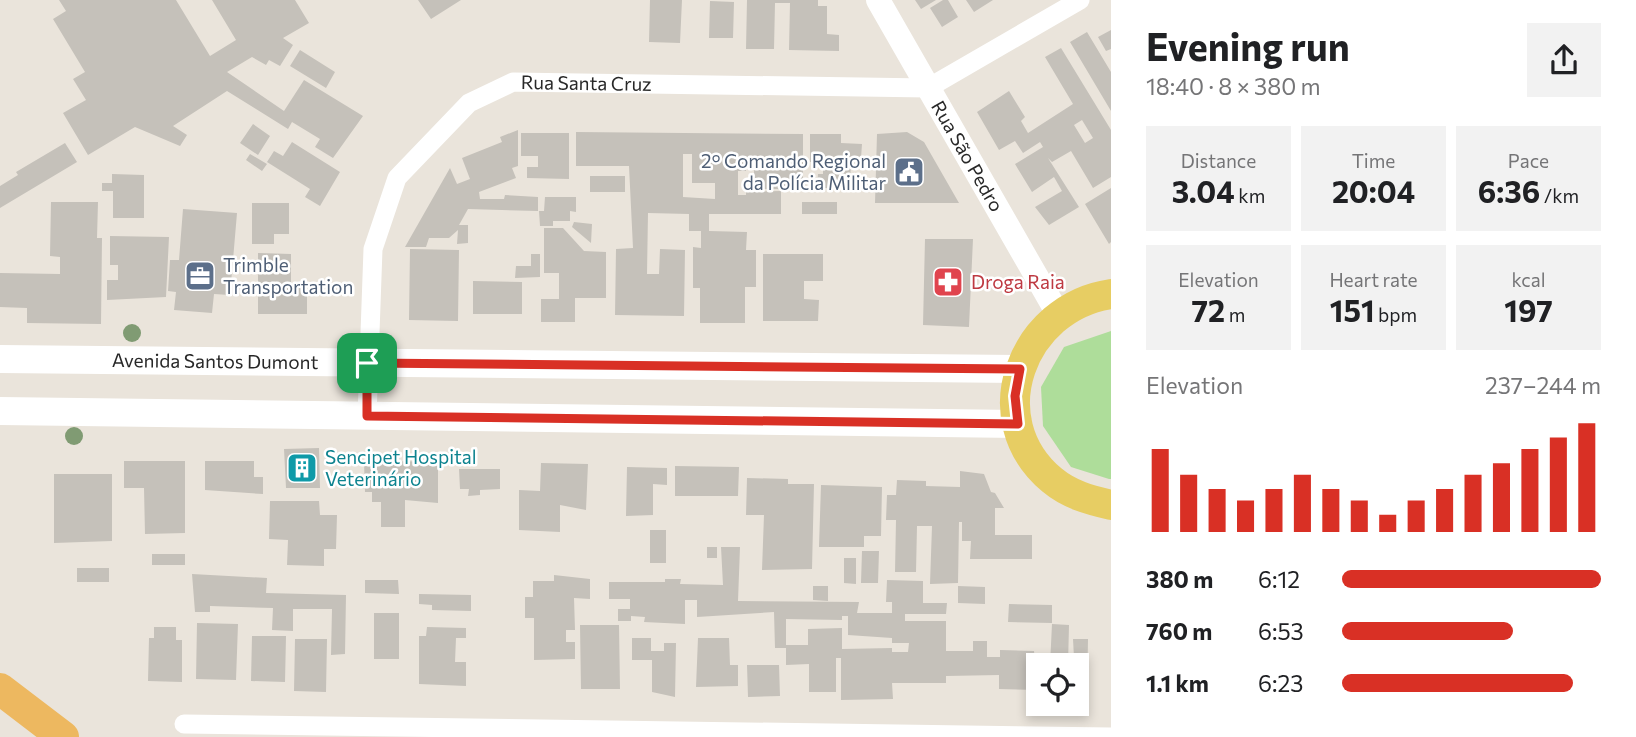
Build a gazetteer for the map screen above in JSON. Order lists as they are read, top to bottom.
{
  "streets": {
    "main road": ["Avenida Santos Dumont"],
    "street": ["Rua Santa Cruz", "Rua São Pedro"]
  },
  "crossings": [
    ["Rua Santa Cruz", "Rua São Pedro"],
    ["Rua Santa Cruz", "Avenida Santos Dumont"]
  ],
  "places": {
    "public building": ["2º Comando Regional da Polícia Militar"],
    "office": ["Trimble Transportation"],
    "pharmacy": ["Droga Raia"],
    "building": ["Sencipet Hospital Veterinário"]
  },
  "page": {
    "heading": ["Evening run", "18:40 · 8 × 380 m"],
    "stats": [
      ["Distance", "3.04 km"],
      ["Time", "20:04"],
      ["Pace", "6:36 /km"],
      ["Elevation", "72 m"],
      ["Heart rate", "151 bpm"],
      ["kcal", "197"]
    ],
    "chart": ["Elevation", "237–244 m"],
    "list": [
      {
        "name": "380 m",
        "note": "6:12"
      },
      {
        "name": "760 m",
        "note": "6:53"
      },
      {
        "name": "1.1 km",
        "note": "6:23"
      }
    ]
  }
}
